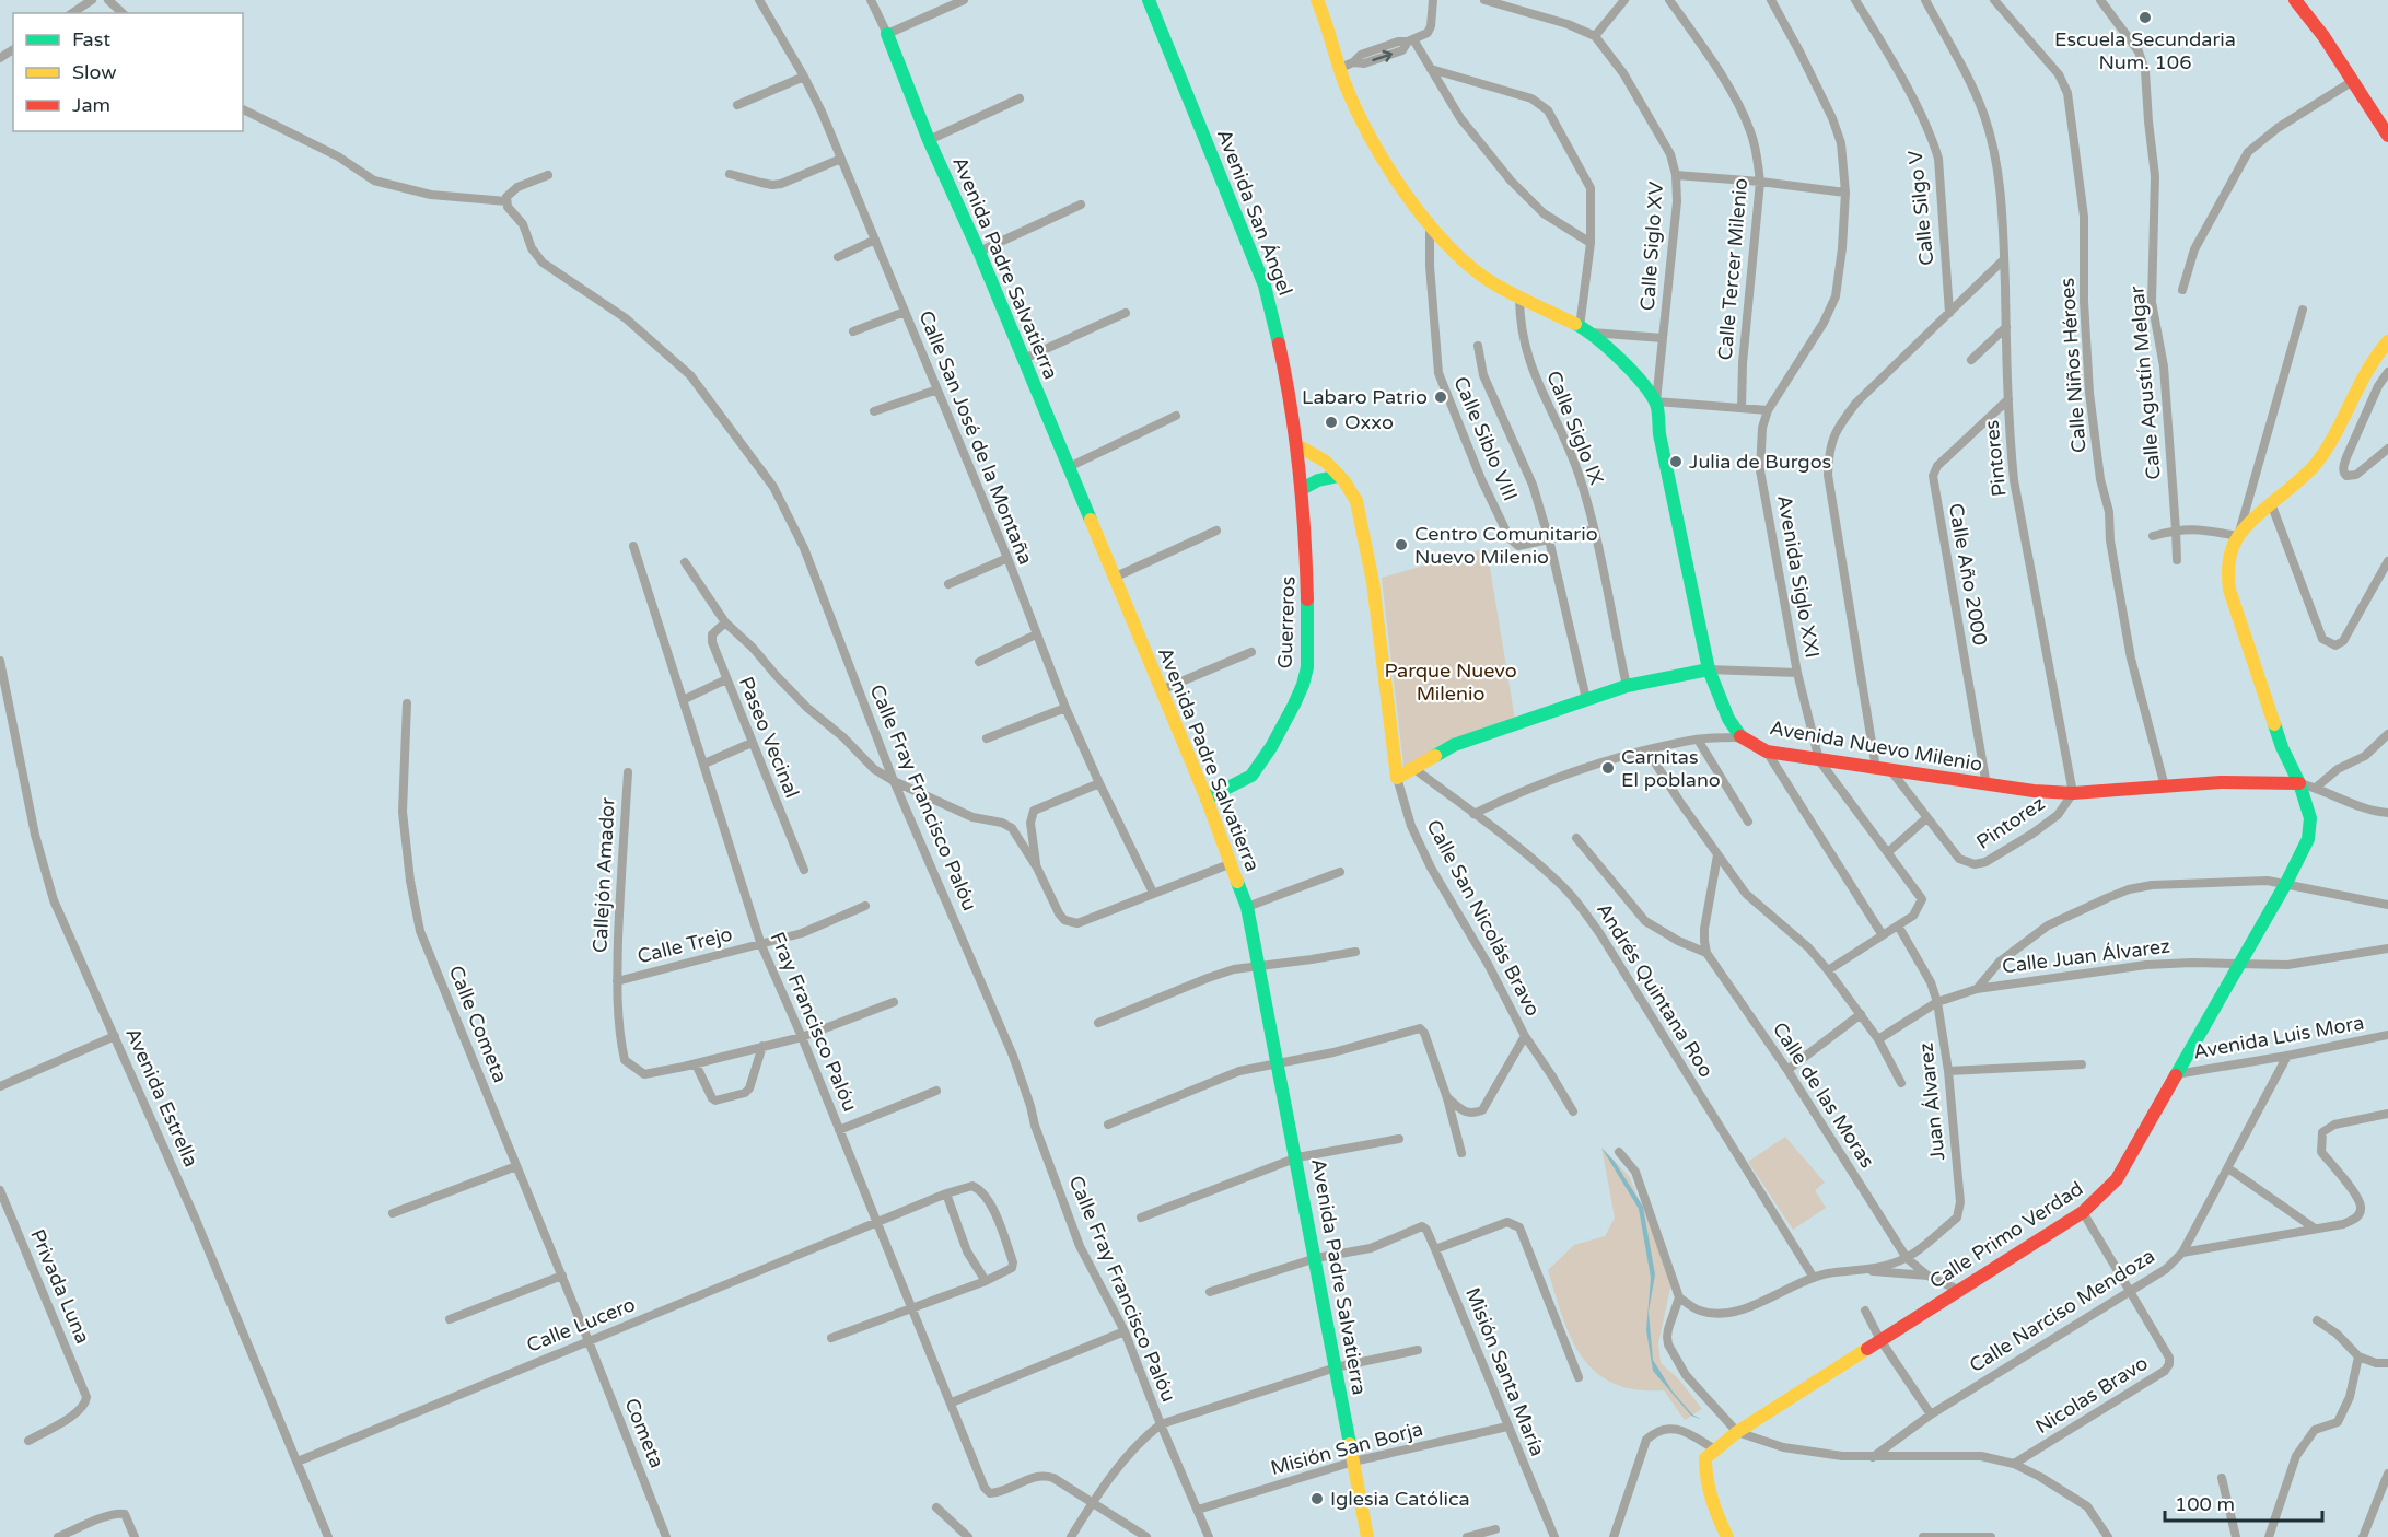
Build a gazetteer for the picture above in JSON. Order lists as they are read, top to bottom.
{
  "streets": {
    "street": [
      "Calle Silgo V",
      "Avenida San Ángel",
      "Calle Siglo XV",
      "Avenida Padre Salvatierra",
      "Calle Tercer Milenio",
      "Calle Niños Héroes",
      "Calle Agustín Melgar",
      "Calle Siglo IX",
      "Calle San José de la Montaña",
      "Calle Siblo VIII",
      "Pintores",
      "Calle Año 2000",
      "Avenida Siglo XXI",
      "Guerreros",
      "Paseo Vecinal",
      "Avenida Nuevo Milenio",
      "Calle Fray Francisco Palóu",
      "Pintorez",
      "Callejón Amador",
      "Calle San Nicolás Bravo",
      "Calle Trejo",
      "Calle Juan Álvarez",
      "Andrés Quintana Roo",
      "Fray Francisco Palóu",
      "Calle Cometa",
      "Avenida Luis Mora",
      "Calle de las Moras",
      "Avenida Estrella",
      "Juan Álvarez",
      "Calle Primo Verdad",
      "Privada Luna",
      "Calle Narciso Mendoza",
      "Calle Lucero",
      "Misión Santa María",
      "Nicolas Bravo",
      "Cometa",
      "Misión San Borja"
    ]
  },
  "crossings": [
    ["Avenida San Ángel", "Guerreros"],
    ["Avenida San Ángel", "Calle San Nicolás Bravo"],
    ["Calle Siglo XV", "Avenida Nuevo Milenio"],
    ["Avenida Padre Salvatierra", "Guerreros"],
    ["Avenida Padre Salvatierra", "Misión Santa María"],
    ["Avenida Padre Salvatierra", "Misión San Borja"],
    ["Calle Niños Héroes", "Avenida Nuevo Milenio"],
    ["Calle Siglo IX", "Calle Siblo VIII"],
    ["Pintores", "Calle Año 2000"],
    ["Pintores", "Avenida Nuevo Milenio"],
    ["Pintores", "Pintorez"],
    ["Calle Año 2000", "Avenida Nuevo Milenio"],
    ["Avenida Siglo XXI", "Avenida Nuevo Milenio"],
    ["Guerreros", "Calle San Nicolás Bravo"],
    ["Paseo Vecinal", "Calle Fray Francisco Palóu"],
    ["Avenida Nuevo Milenio", "Pintorez"],
    ["Avenida Nuevo Milenio", "Calle Primo Verdad"],
    ["Calle Fray Francisco Palóu", "Misión San Borja"],
    ["Callejón Amador", "Calle Trejo"],
    ["Calle Trejo", "Fray Francisco Palóu"],
    ["Calle Juan Álvarez", "Juan Álvarez"],
    ["Calle Juan Álvarez", "Calle Primo Verdad"],
    ["Fray Francisco Palóu", "Calle Lucero"],
    ["Calle Cometa", "Calle Lucero"],
    ["Calle Cometa", "Cometa"],
    ["Avenida Luis Mora", "Calle Primo Verdad"],
    ["Avenida Luis Mora", "Calle Narciso Mendoza"],
    ["Calle de las Moras", "Juan Álvarez"],
    ["Avenida Estrella", "Calle Lucero"],
    ["Calle Primo Verdad", "Nicolas Bravo"],
    ["Calle Narciso Mendoza", "Nicolas Bravo"],
    ["Calle Lucero", "Cometa"],
    ["Misión Santa María", "Misión San Borja"]
  ],
  "parks": ["Parque Nuevo Milenio"],
  "places": [
    "Escuela Secundaria Num. 106",
    "Labaro Patrio",
    "Oxxo",
    "Julia de Burgos",
    "Centro Comunitario Nuevo Milenio",
    "Carnitas El poblano",
    "Iglesia Católica"
  ],
  "legend": ["Fast", "Slow", "Jam"],
  "scale_bar": "100 m"
}
